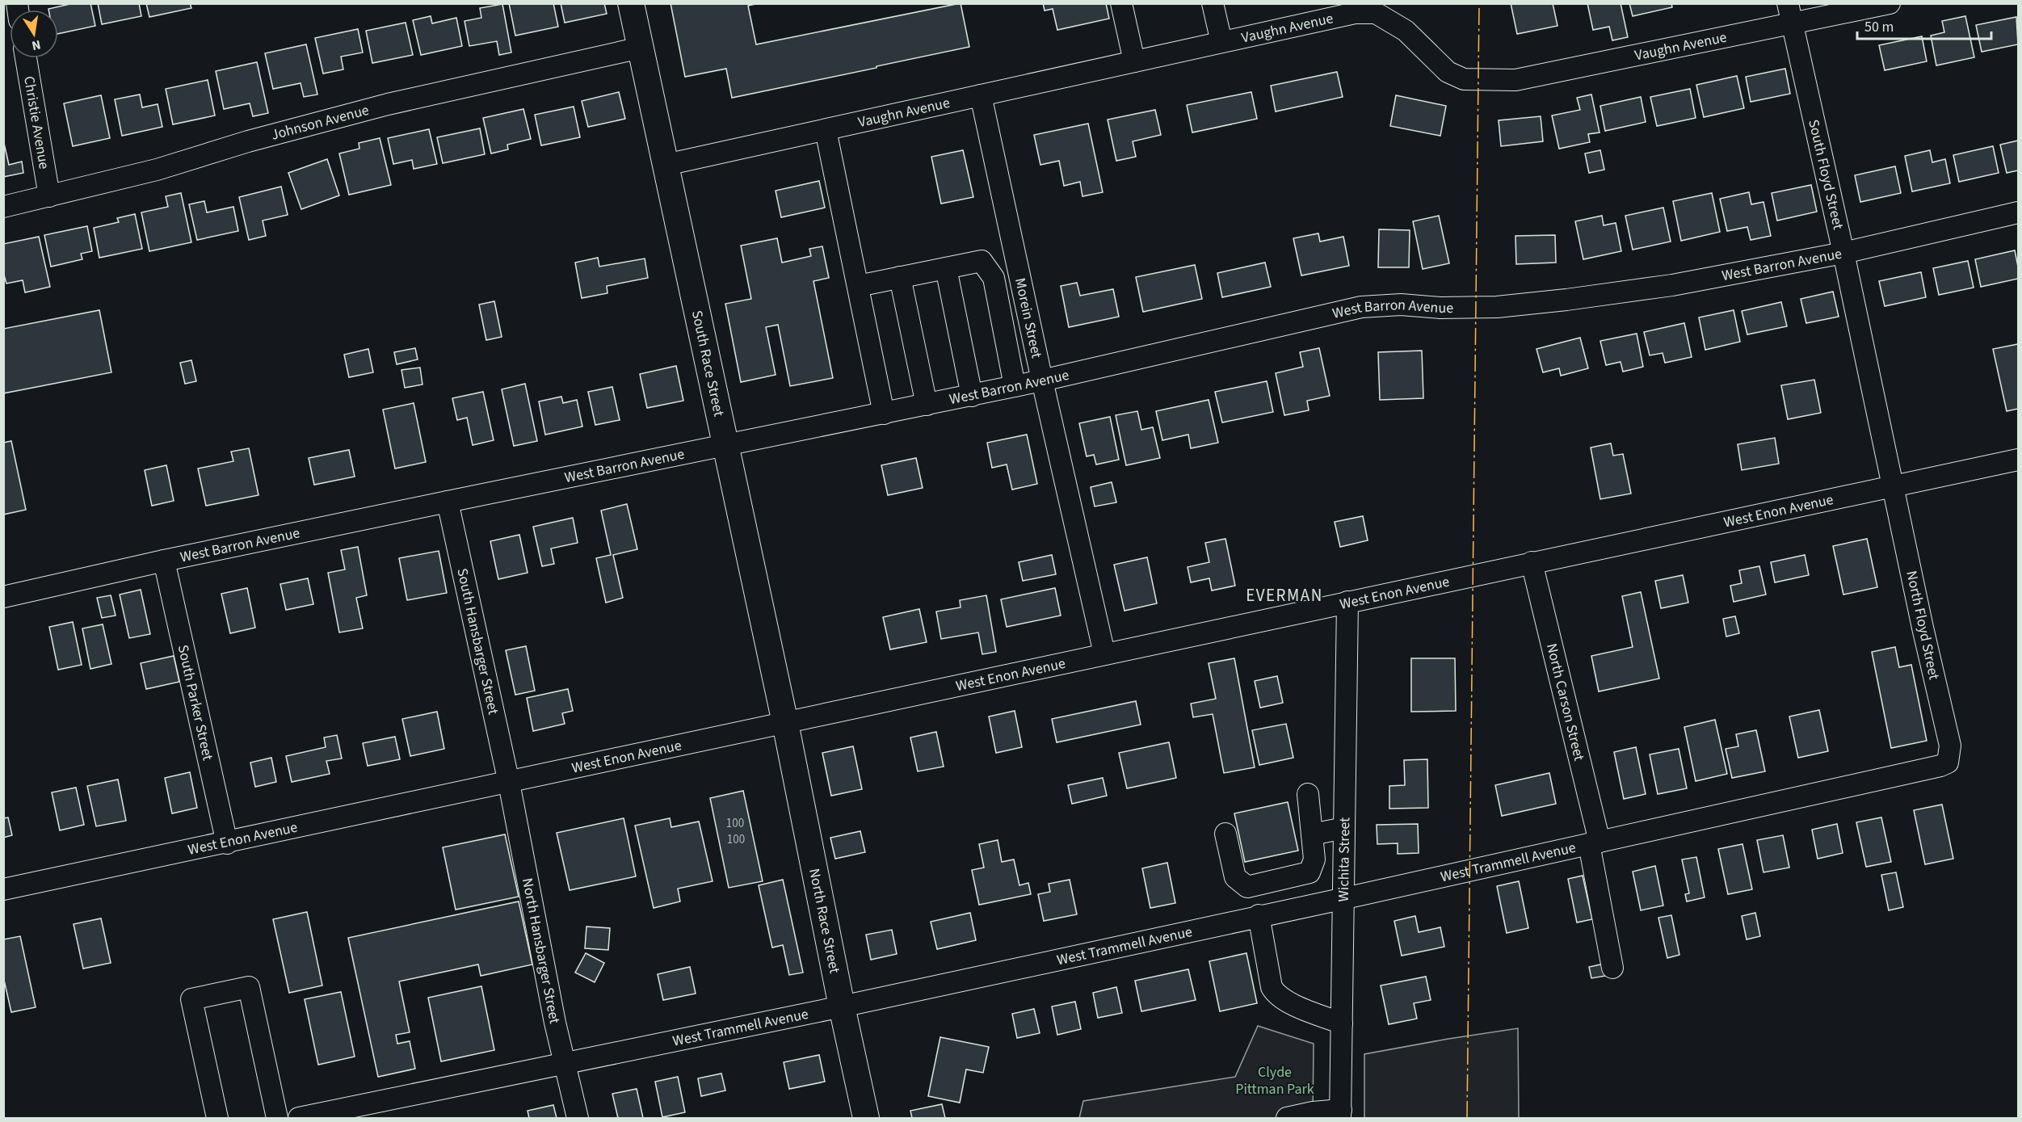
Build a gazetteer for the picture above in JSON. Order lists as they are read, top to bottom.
{
  "streets": {
    "main road": ["South Race Street", "North Race Street"],
    "street": [
      "Vaughn Avenue",
      "Johnson Avenue",
      "Christie Avenue",
      "South Floyd Street",
      "West Barron Avenue",
      "Morein Street",
      "West Enon Avenue",
      "North Floyd Street",
      "South Hansbarger Street",
      "South Parker Street",
      "North Carson Street",
      "Wichita Street",
      "West Trammell Avenue",
      "North Hansbarger Street"
    ]
  },
  "crossings": [
    ["Vaughn Avenue", "South Floyd Street"],
    ["Vaughn Avenue", "Morein Street"],
    ["Vaughn Avenue", "South Race Street"],
    ["Johnson Avenue", "Christie Avenue"],
    ["Johnson Avenue", "South Race Street"],
    ["South Floyd Street", "West Barron Avenue"],
    ["South Floyd Street", "West Enon Avenue"],
    ["South Floyd Street", "North Floyd Street"],
    ["West Barron Avenue", "Morein Street"],
    ["West Barron Avenue", "South Race Street"],
    ["West Barron Avenue", "South Hansbarger Street"],
    ["West Barron Avenue", "South Parker Street"],
    ["Morein Street", "West Enon Avenue"],
    ["South Race Street", "West Enon Avenue"],
    ["South Race Street", "North Race Street"],
    ["West Enon Avenue", "North Floyd Street"],
    ["West Enon Avenue", "South Hansbarger Street"],
    ["West Enon Avenue", "South Parker Street"],
    ["West Enon Avenue", "North Carson Street"],
    ["West Enon Avenue", "Wichita Street"],
    ["West Enon Avenue", "North Race Street"],
    ["West Enon Avenue", "North Hansbarger Street"],
    ["North Floyd Street", "West Trammell Avenue"],
    ["South Hansbarger Street", "North Hansbarger Street"],
    ["North Carson Street", "West Trammell Avenue"],
    ["Wichita Street", "West Trammell Avenue"],
    ["West Trammell Avenue", "North Race Street"],
    ["West Trammell Avenue", "North Hansbarger Street"]
  ],
  "districts": ["EVERMAN"],
  "parks": ["Clyde Pittman Park"],
  "house_numbers": ["100", "100"],
  "scale_bar": "50 m",
  "north": "bottom"
}
